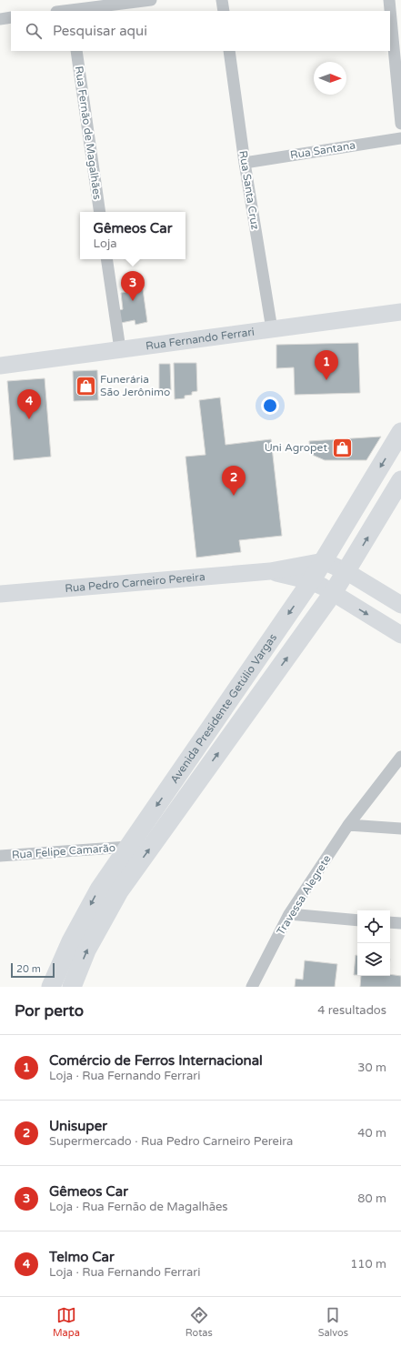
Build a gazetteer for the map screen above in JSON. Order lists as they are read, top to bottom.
{
  "streets": {
    "main road": ["Rua Fernando Ferrari", "Rua Pedro Carneiro Pereira", "Avenida Presidente Getúlio Vargas"],
    "street": [
      "Rua Fernão de Magalhães",
      "Rua Santana",
      "Rua Santa Cruz",
      "Rua Felipe Camarão",
      "Travessa Alegrete"
    ]
  },
  "crossings": [
    ["Rua Santana", "Rua Santa Cruz"],
    ["Rua Santa Cruz", "Rua Fernando Ferrari"],
    ["Rua Pedro Carneiro Pereira", "Avenida Presidente Getúlio Vargas"],
    ["Avenida Presidente Getúlio Vargas", "Rua Felipe Camarão"]
  ],
  "places": {
    "shop": ["Funerária São Jerônimo", "Uni Agropet"]
  },
  "scale_bar": "20 m",
  "north": "right",
  "page": {
    "search": "Pesquisar aqui",
    "popup": ["Gêmeos Car", "Loja"],
    "pins": [
      "3",
      "1",
      "4",
      "2"
    ],
    "scale": "20 m",
    "heading": ["Por perto", "4 resultados"],
    "list": [
      {
        "mark": "1",
        "name": "Comércio de Ferros Internacional",
        "note": "Loja · Rua Fernando Ferrari",
        "value": "30 m"
      },
      {
        "mark": "2",
        "name": "Unisuper",
        "note": "Supermercado · Rua Pedro Carneiro Pereira",
        "value": "40 m"
      },
      {
        "mark": "3",
        "name": "Gêmeos Car",
        "note": "Loja · Rua Fernão de Magalhães",
        "value": "80 m"
      },
      {
        "mark": "4",
        "name": "Telmo Car",
        "note": "Loja · Rua Fernando Ferrari",
        "value": "110 m"
      }
    ],
    "nav": ["Mapa", "Rotas", "Salvos"]
  }
}
